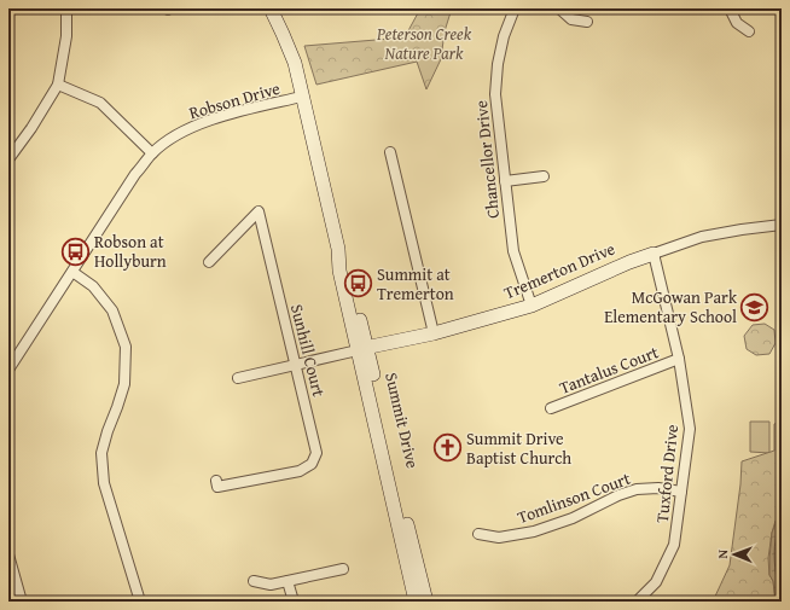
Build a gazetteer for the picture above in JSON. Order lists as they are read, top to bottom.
{
  "streets": {
    "main road": ["Tremerton Drive", "Summit Drive"],
    "street": [
      "Robson Drive",
      "Chancellor Drive",
      "Sunhill Court",
      "Tantalus Court",
      "Tuxford Drive",
      "Tomlinson Court"
    ]
  },
  "crossings": [
    ["Robson Drive", "Summit Drive"],
    ["Chancellor Drive", "Tremerton Drive"],
    ["Tremerton Drive", "Sunhill Court"],
    ["Tremerton Drive", "Summit Drive"],
    ["Tremerton Drive", "Tuxford Drive"],
    ["Tantalus Court", "Tuxford Drive"],
    ["Tuxford Drive", "Tomlinson Court"]
  ],
  "parks": ["Peterson Creek Nature Park"],
  "places": {
    "bus stop": ["Robson at Hollyburn", "Summit at Tremerton"],
    "school or university": ["McGowan Park Elementary School"],
    "church": ["Summit Drive Baptist Church"]
  },
  "north": "left"
}
